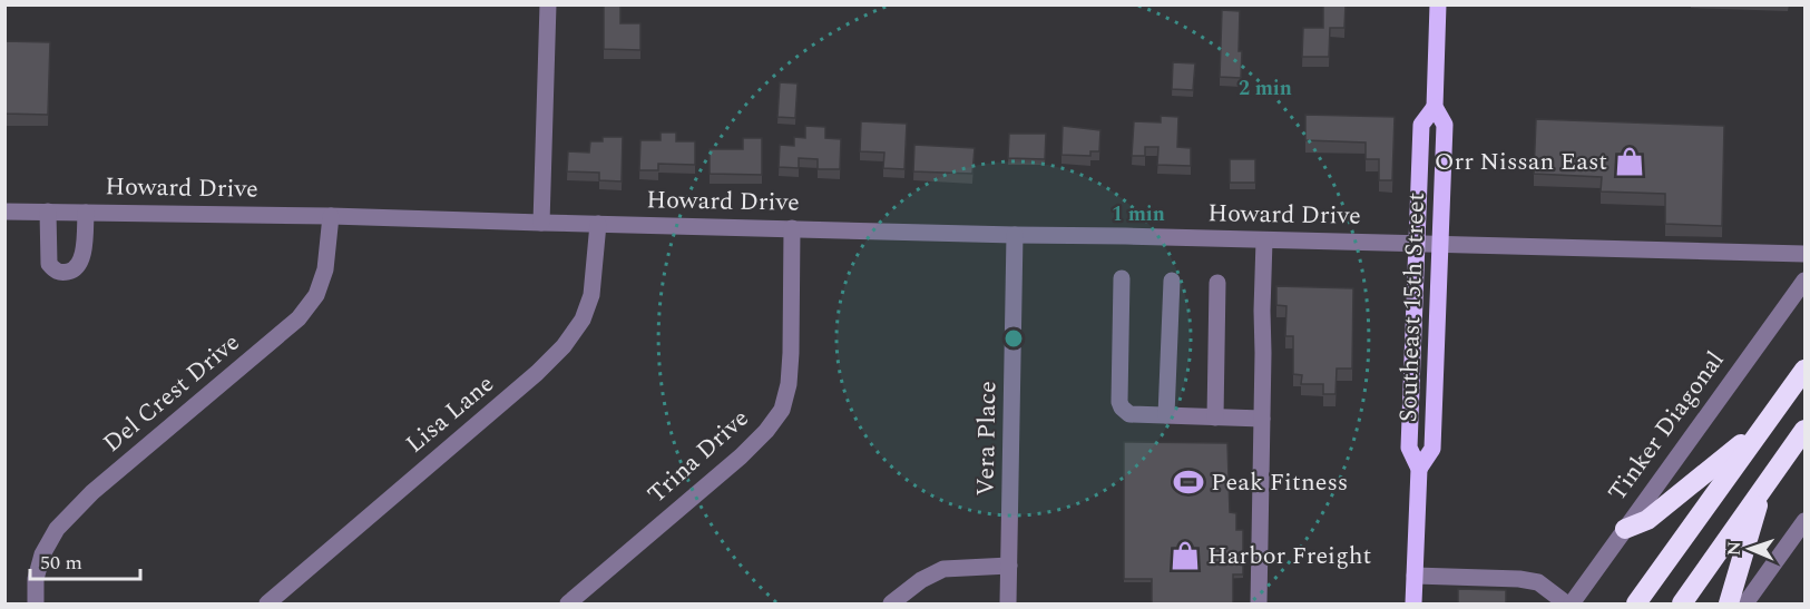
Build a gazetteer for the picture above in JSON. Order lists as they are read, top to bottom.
{
  "streets": {
    "main road": ["Southeast 15th Street"],
    "street": [
      "Howard Drive",
      "Del Crest Drive",
      "Lisa Lane",
      "Tinker Diagonal",
      "Vera Place",
      "Trina Drive"
    ]
  },
  "crossings": [
    ["Howard Drive", "Southeast 15th Street"],
    ["Howard Drive", "Del Crest Drive"],
    ["Howard Drive", "Lisa Lane"],
    ["Howard Drive", "Vera Place"],
    ["Howard Drive", "Trina Drive"]
  ],
  "places": {
    "shop": ["Orr Nissan East", "Harbor Freight"],
    "sports": ["Peak Fitness"]
  },
  "scale_bar": "50 m",
  "north": "left",
  "rings": ["2 min", "1 min"]
}
